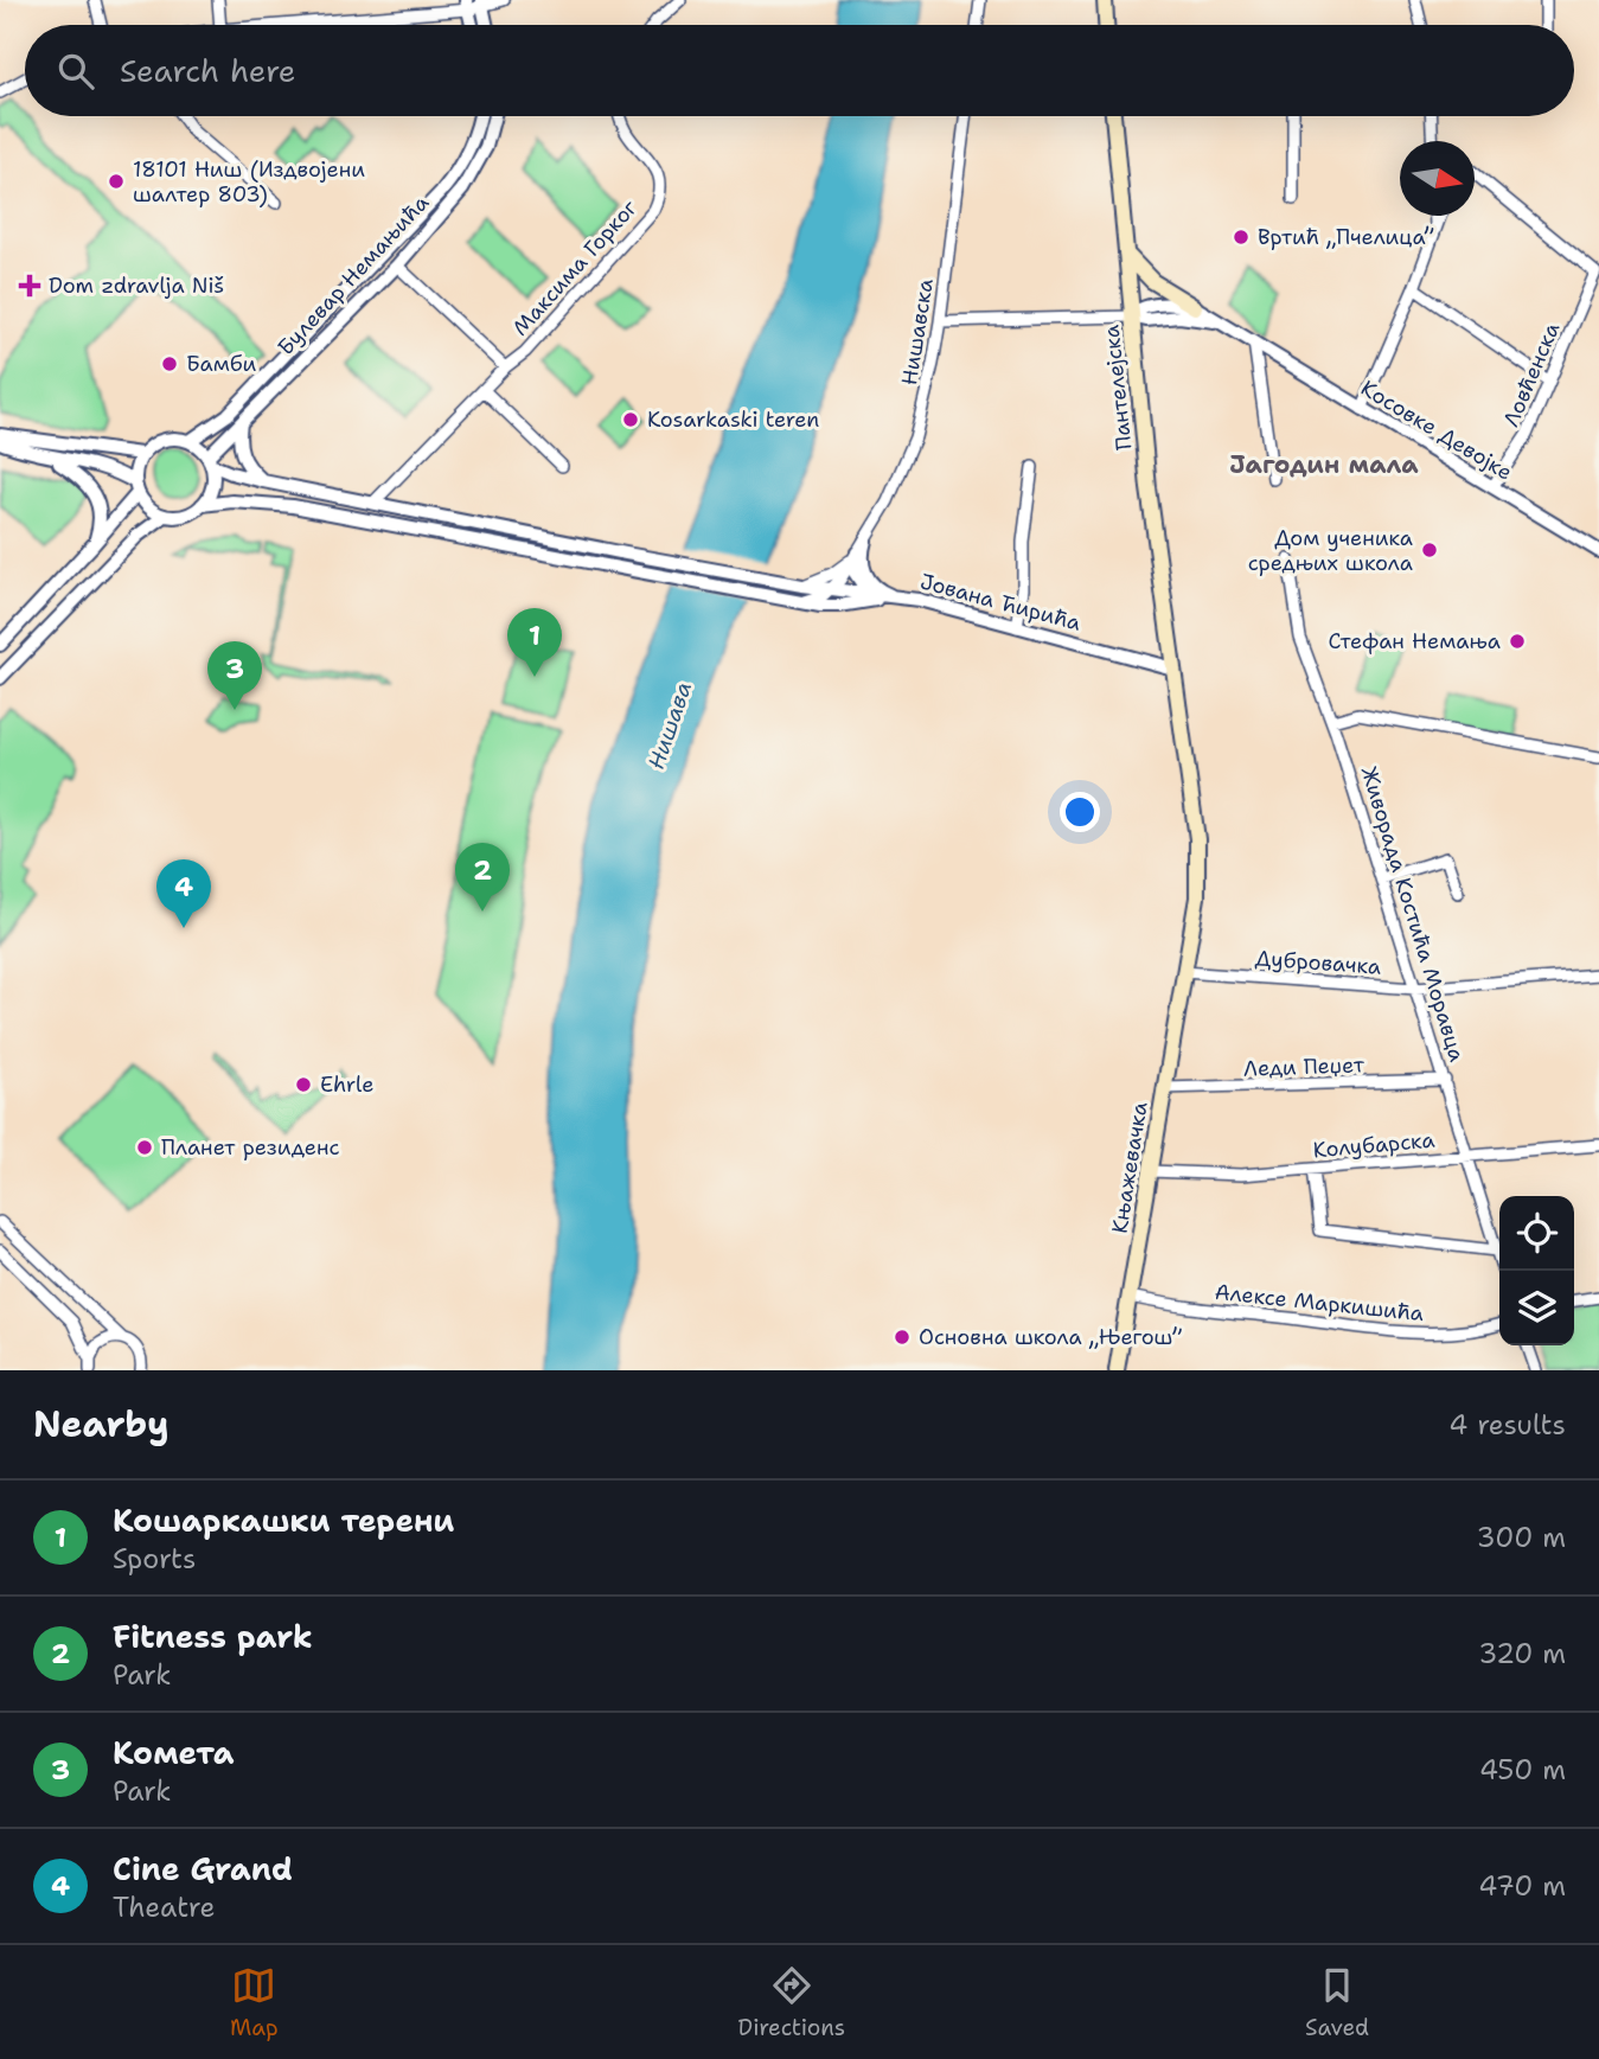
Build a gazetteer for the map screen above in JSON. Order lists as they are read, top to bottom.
{
  "streets": {
    "main road": ["Пантелејска", "Књажевачка"],
    "street": [
      "Максима Горког",
      "Булевар Немањића",
      "Нишавска",
      "Ловћенска",
      "Косовке Девојке",
      "Јована Ћирића",
      "Живорада Костића Моравца",
      "Дубровачка",
      "Леди Пеџет",
      "Колубарска",
      "Алексе Маркишића"
    ]
  },
  "crossings": [
    ["Ловћенска", "Косовке Девојке"],
    ["Пантелејска", "Косовке Девојке"],
    ["Пантелејска", "Јована Ћирића"],
    ["Пантелејска", "Дубровачка"],
    ["Пантелејска", "Књажевачка"],
    ["Живорада Костића Моравца", "Дубровачка"],
    ["Живорада Костића Моравца", "Леди Пеџет"],
    ["Живорада Костића Моравца", "Колубарска"],
    ["Дубровачка", "Књажевачка"],
    ["Леди Пеџет", "Књажевачка"],
    ["Колубарска", "Књажевачка"],
    ["Књажевачка", "Алексе Маркишића"]
  ],
  "districts": ["Јагодин мала"],
  "water": ["Нишава"],
  "places": {
    "other": [
      "18101 Ниш (Издвојени шалтер 803)",
      "Вртић „Пчелица”",
      "Бамби",
      "Kosarkaski teren",
      "Дом ученика средњих школа",
      "Стефан Немања",
      "Ehrle",
      "Планет резиденс",
      "Основна школа „Његош”"
    ],
    "health": ["Dom zdravlja Niš"]
  },
  "north": "right",
  "page": {
    "search": "Search here",
    "pins": [
      "1",
      "3",
      "2",
      "4"
    ],
    "heading": ["Nearby", "4 results"],
    "list": [
      {
        "mark": "1",
        "name": "Кошаркашки терени",
        "note": "Sports",
        "value": "300 m"
      },
      {
        "mark": "2",
        "name": "Fitness park",
        "note": "Park",
        "value": "320 m"
      },
      {
        "mark": "3",
        "name": "Комета",
        "note": "Park",
        "value": "450 m"
      },
      {
        "mark": "4",
        "name": "Cine Grand",
        "note": "Theatre",
        "value": "470 m"
      }
    ],
    "nav": ["Map", "Directions", "Saved"]
  }
}
